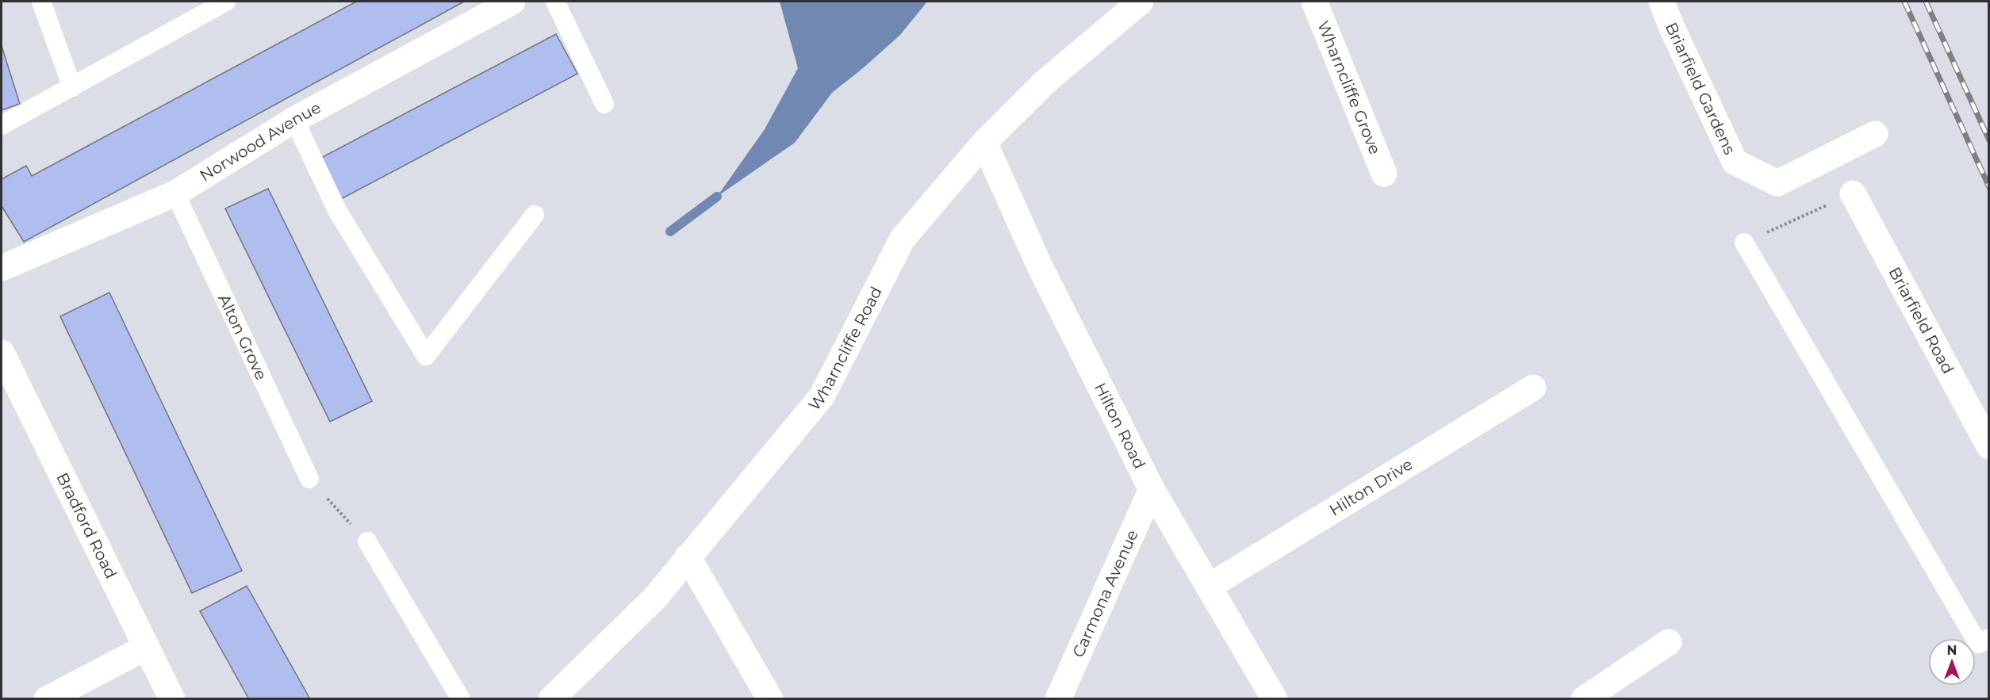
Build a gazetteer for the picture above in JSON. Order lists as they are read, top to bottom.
{
  "streets": {
    "main road": [
      "Wharncliffe Grove",
      "Briarfield Gardens",
      "Norwood Avenue",
      "Briarfield Road",
      "Wharncliffe Road",
      "Hilton Road",
      "Hilton Drive",
      "Bradford Road",
      "Carmona Avenue"
    ],
    "lane": ["Alton Grove"]
  },
  "crossings": [
    ["Norwood Avenue", "Alton Grove"],
    ["Wharncliffe Road", "Hilton Road"],
    ["Hilton Road", "Hilton Drive"],
    ["Hilton Road", "Carmona Avenue"]
  ],
  "north": "top"
}
